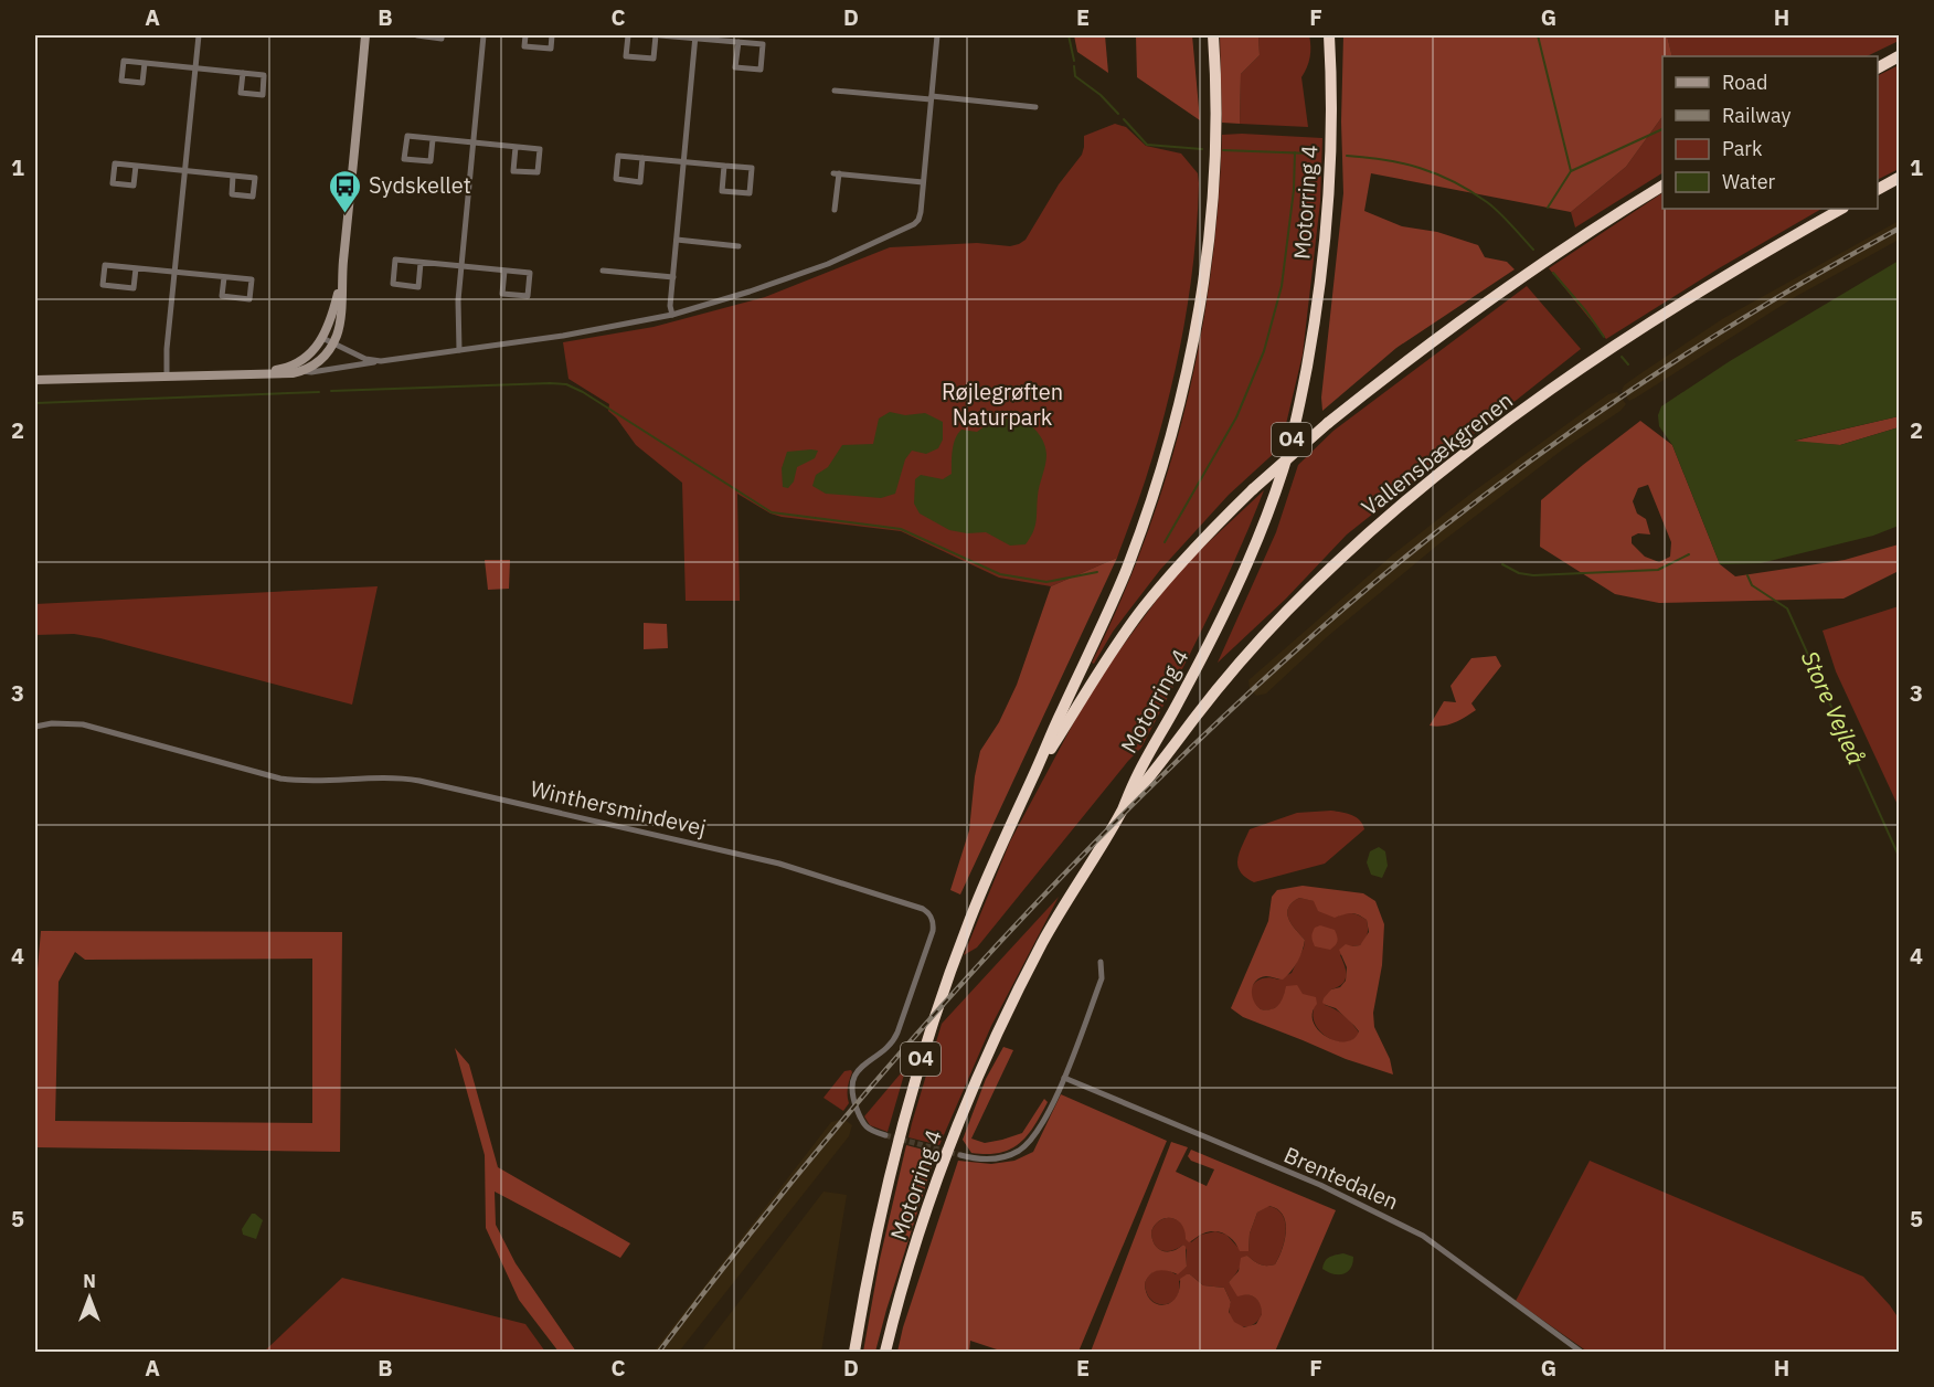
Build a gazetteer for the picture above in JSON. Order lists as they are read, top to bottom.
{
  "streets": {
    "highway": ["Motorring 4", "O4", "Vallensbækgrenen"],
    "street": ["Winthersmindevej", "Brentedalen"]
  },
  "crossings": [
    ["Motorring 4", "Vallensbækgrenen"]
  ],
  "water": ["Store Vejleå"],
  "parks": ["Røjlegrøften Naturpark"],
  "places": {
    "bus stop": ["Sydskellet"]
  },
  "legend": [
    "Road",
    "Railway",
    "Park",
    "Water"
  ],
  "north": "top",
  "grid": {
    "columns": [
      "A",
      "B",
      "C",
      "D",
      "E",
      "F",
      "G",
      "H"
    ],
    "rows": [
      "1",
      "2",
      "3",
      "4",
      "5"
    ]
  }
}
